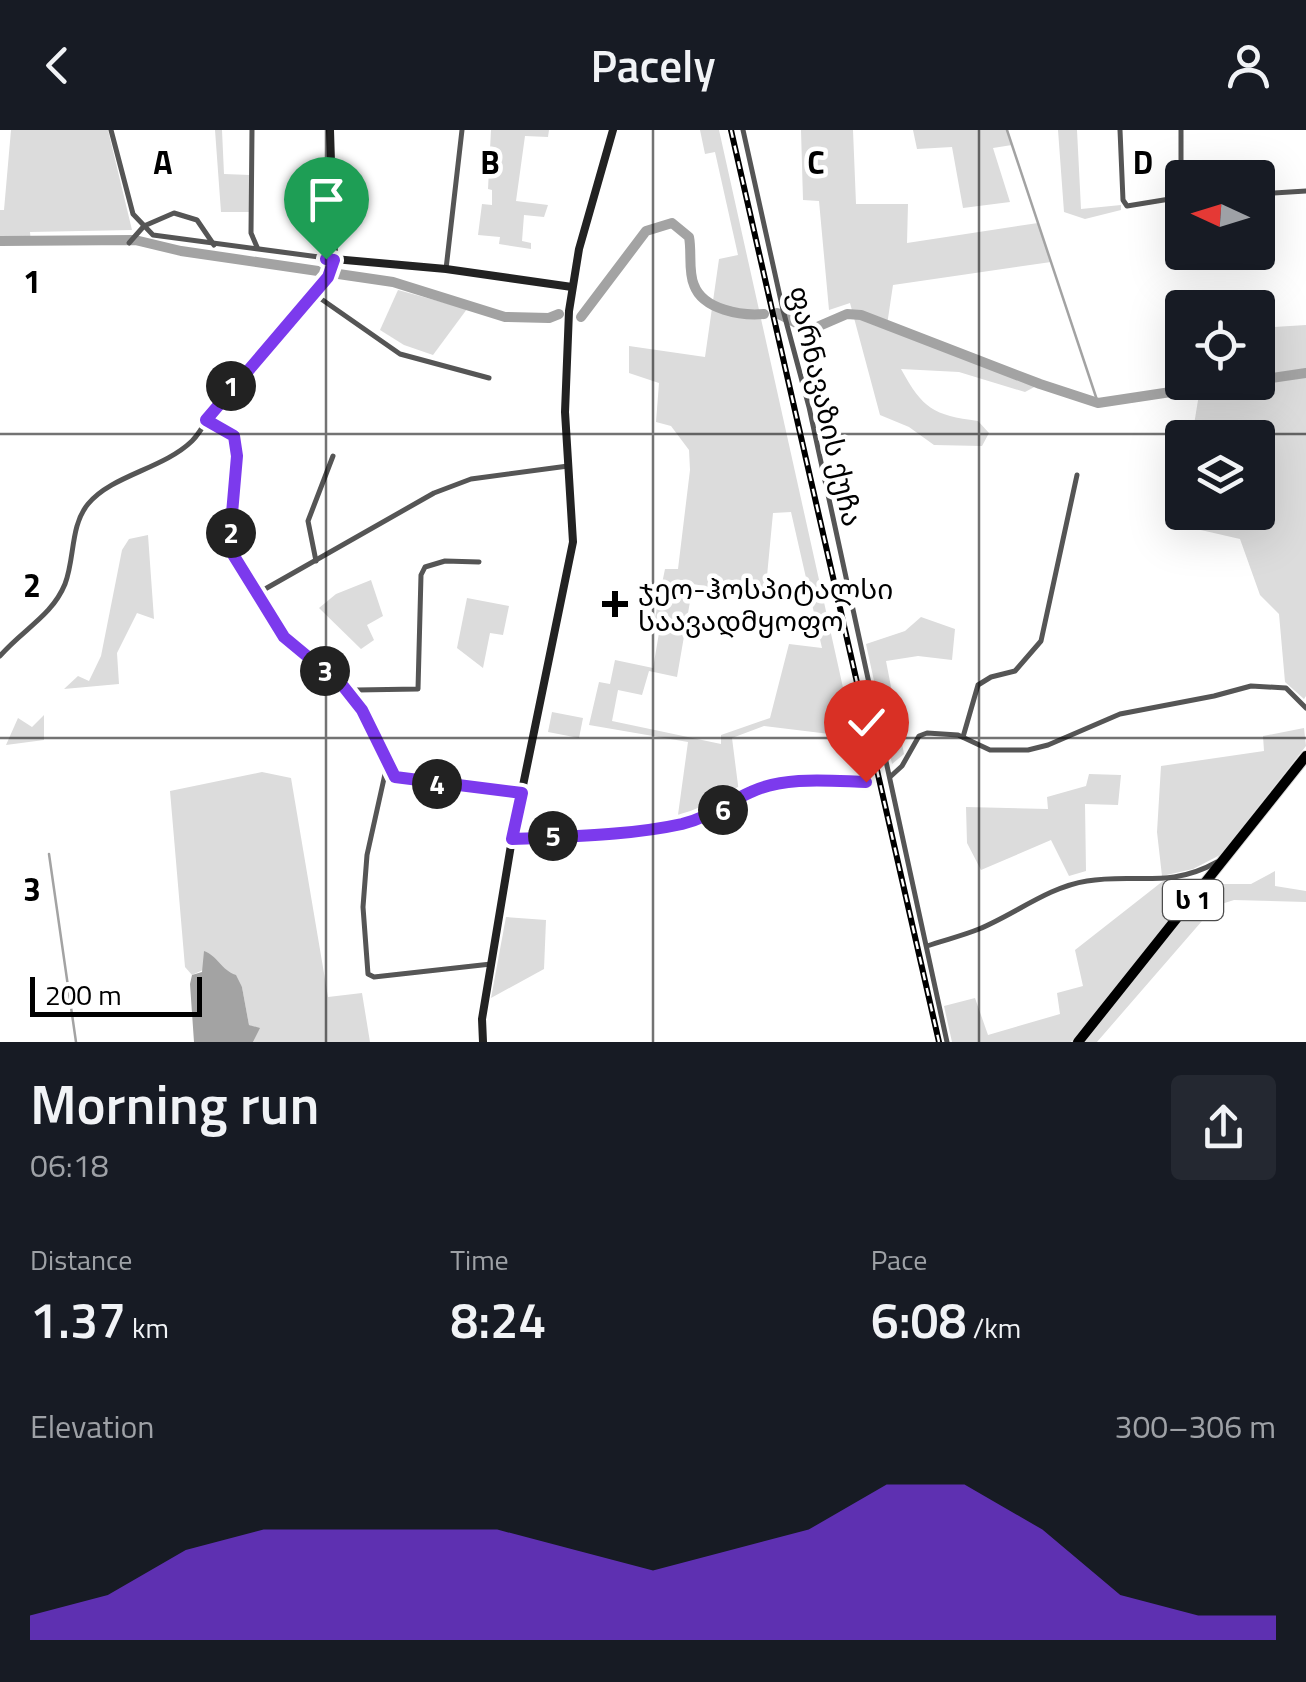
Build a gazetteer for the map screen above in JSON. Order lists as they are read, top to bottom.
{
  "streets": {
    "highway": ["ს 1"],
    "street": ["ფარნავაზის ქუჩა"]
  },
  "places": {
    "health": ["ჯეო-ჰოსპიტალსი საავადმყოფო"]
  },
  "scale_bar": "200 m",
  "north": "left",
  "page": {
    "header": "Pacely",
    "pins": [
      "1",
      "2",
      "3",
      "4",
      "6",
      "5"
    ],
    "scale": "200 m",
    "heading": ["Morning run", "06:18"],
    "stats": [
      ["Distance", "1.37 km"],
      ["Time", "8:24"],
      ["Pace", "6:08 /km"]
    ],
    "chart": ["Elevation", "300–306 m"]
  },
  "grid": {
    "columns": [
      "A",
      "B",
      "C",
      "D"
    ],
    "rows": ["1", "2", "3"]
  }
}
